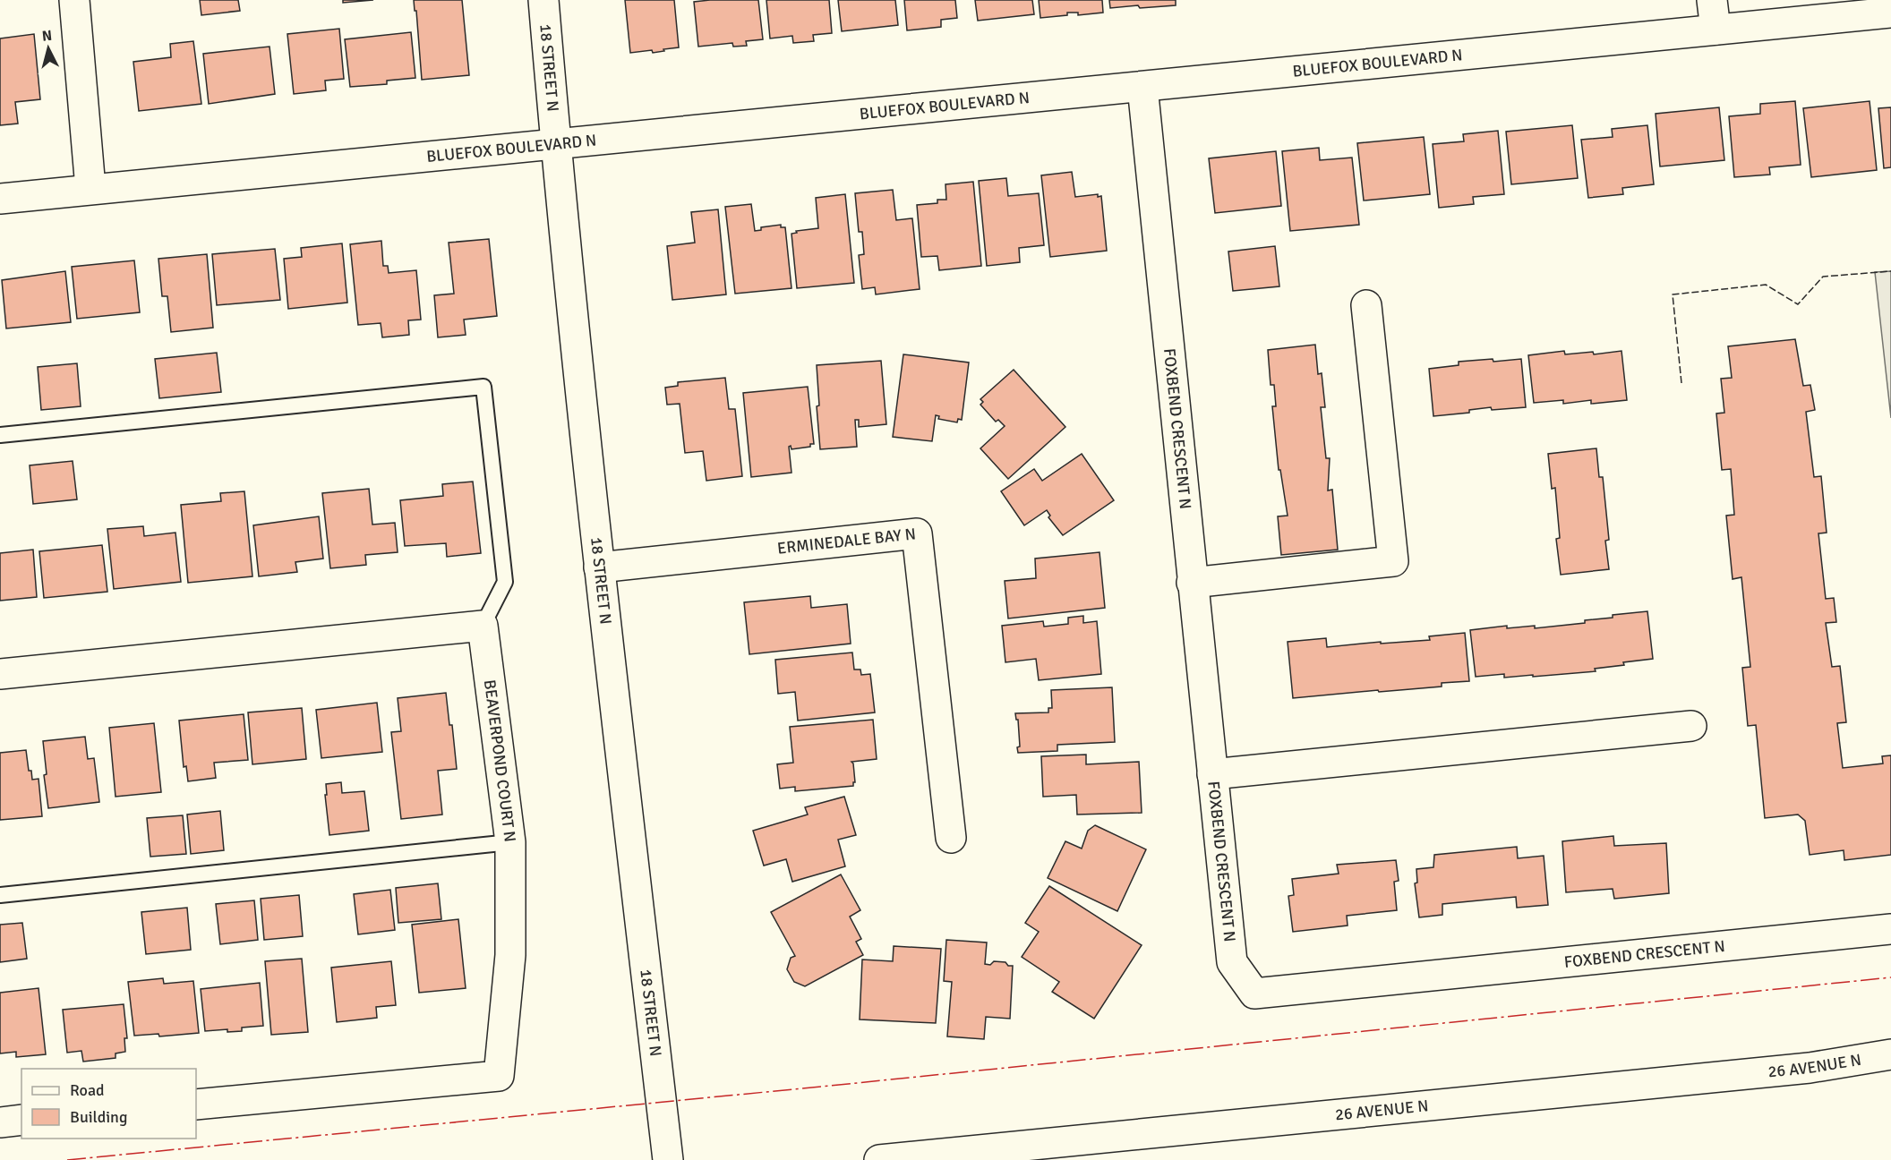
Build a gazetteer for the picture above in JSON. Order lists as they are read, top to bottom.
{
  "streets": {
    "street": [
      "BLUEFOX BOULEVARD N",
      "18 STREET N",
      "FOXBEND CRESCENT N",
      "ERMINEDALE BAY N",
      "BEAVERPOND COURT N",
      "26 AVENUE N"
    ]
  },
  "crossings": [
    ["BLUEFOX BOULEVARD N", "18 STREET N"],
    ["BLUEFOX BOULEVARD N", "FOXBEND CRESCENT N"],
    ["18 STREET N", "ERMINEDALE BAY N"]
  ],
  "legend": ["Road", "Building"],
  "north": "top"
}
